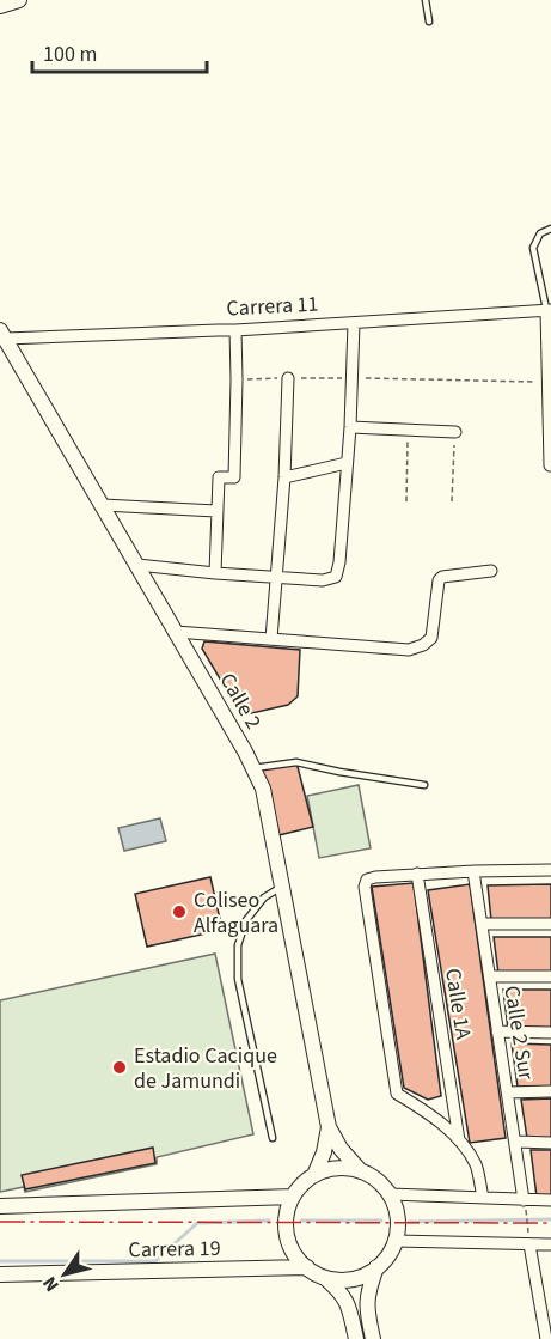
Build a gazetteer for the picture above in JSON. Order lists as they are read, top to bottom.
{
  "streets": {
    "main road": ["Calle 2", "Carrera 19"],
    "street": ["Carrera 11", "Calle 1A", "Calle 2 Sur"]
  },
  "crossings": [
    ["Carrera 11", "Calle 2"],
    ["Calle 2", "Carrera 19"]
  ],
  "places": ["Coliseo Alfaguara", "Estadio Cacique de Jamundi"],
  "scale_bar": "100 m",
  "north": "bottom left"
}
